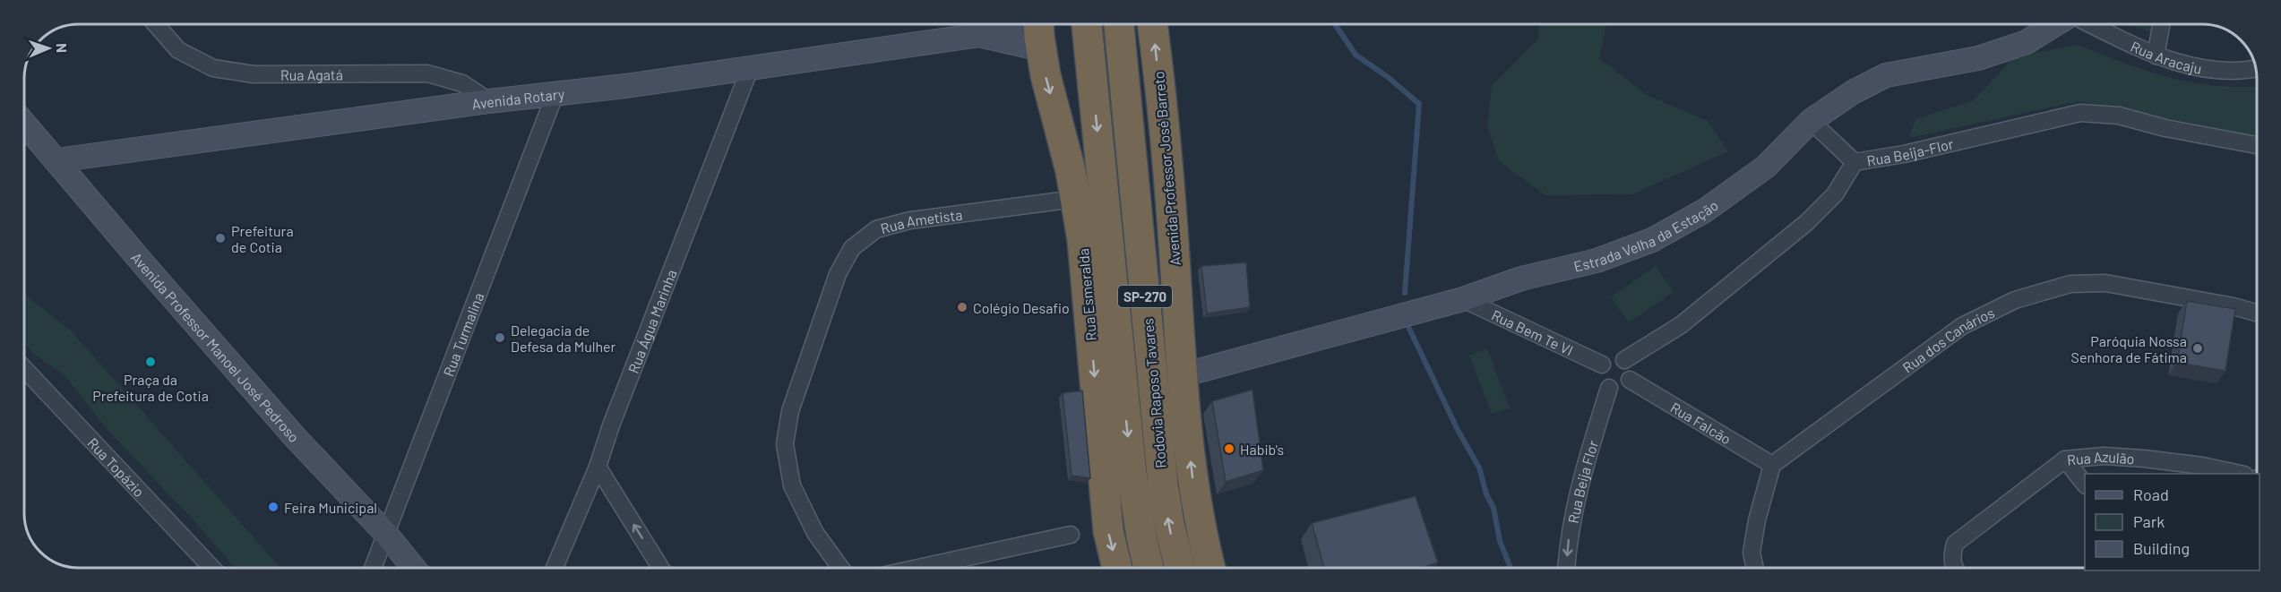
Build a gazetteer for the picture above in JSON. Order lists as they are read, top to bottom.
{
  "streets": {
    "highway": [
      "Avenida Professor José Barreto",
      "Rua Esmeralda",
      "SP-270",
      "Rodovia Raposo Tavares"
    ],
    "street": [
      "Rua Aracaju",
      "Rua Agatá",
      "Avenida Rotary",
      "Rua Beija-Flor",
      "Rua Ametista",
      "Estrada Velha da Estação",
      "Rua Água Marinha",
      "Rua Bem Te VI",
      "Rua Turmalina",
      "Rua dos Canários",
      "Avenida Professor Manoel José Pedroso",
      "Rua Falcão",
      "Rua Azulão",
      "Rua Topázio",
      "Rua Beija Flor"
    ]
  },
  "crossings": [
    ["Rua Agatá", "Avenida Rotary"],
    ["Avenida Rotary", "Rua Esmeralda"],
    ["Avenida Rotary", "Rua Água Marinha"],
    ["Avenida Rotary", "Rua Turmalina"],
    ["Avenida Rotary", "Avenida Professor Manoel José Pedroso"],
    ["Rua Beija-Flor", "Rua Bem Te VI"],
    ["Rua Beija-Flor", "Rua Falcão"],
    ["Rua Beija-Flor", "Rua Beija Flor"],
    ["Avenida Professor José Barreto", "Estrada Velha da Estação"],
    ["Rua Ametista", "Rua Esmeralda"],
    ["Estrada Velha da Estação", "Rua Bem Te VI"],
    ["Rua Bem Te VI", "Rua Falcão"],
    ["Rua Bem Te VI", "Rua Beija Flor"],
    ["Rua Turmalina", "Avenida Professor Manoel José Pedroso"],
    ["Rua dos Canários", "Rua Falcão"],
    ["Rua Falcão", "Rua Beija Flor"]
  ],
  "one_way": ["Rua Beija Flor"],
  "places": [
    "Prefeitura de Cotia",
    "Colégio Desafio",
    "Delegacia de Defesa da Mulher",
    "Paróquia Nossa Senhora de Fátima",
    "Praça da Prefeitura de Cotia",
    "Habib's",
    "Feira Municipal"
  ],
  "legend": ["Road", "Park", "Building"],
  "north": "right"
}
